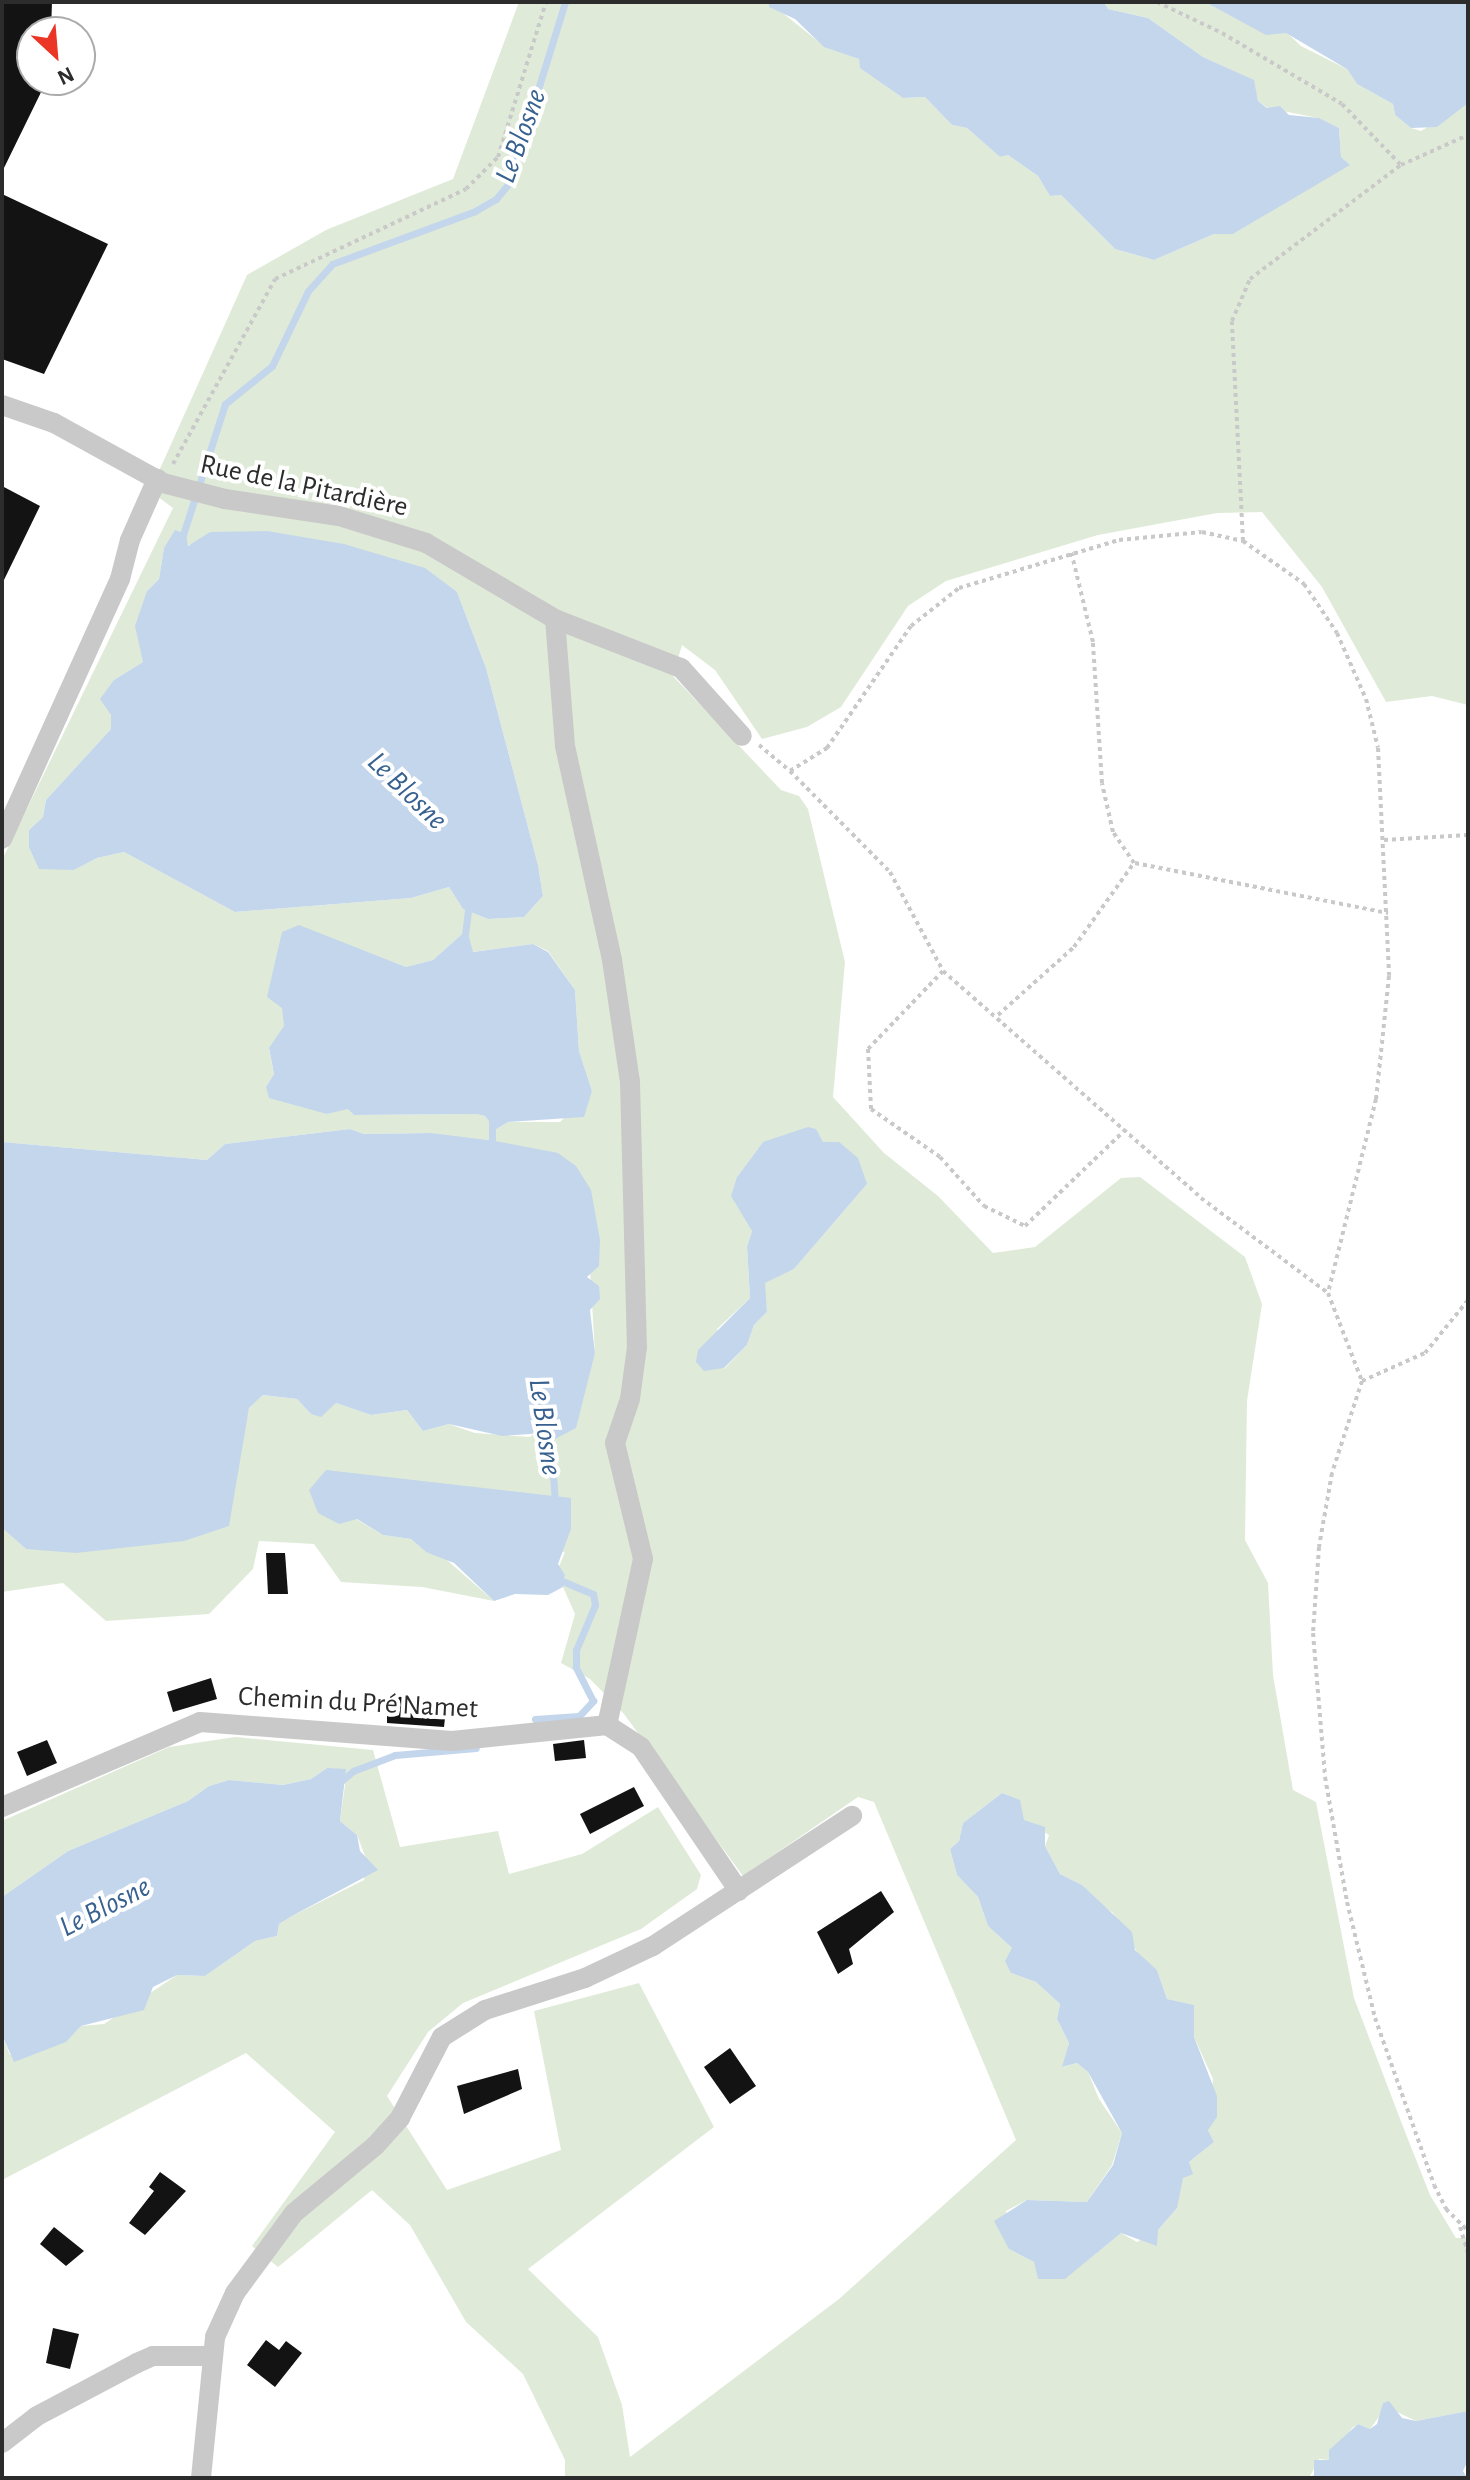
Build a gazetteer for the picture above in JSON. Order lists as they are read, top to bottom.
{
  "streets": {
    "street": ["Rue de la Pitardière", "Chemin du Pré Namet"]
  },
  "water": ["Le Blosne"],
  "north": "bottom right"
}
